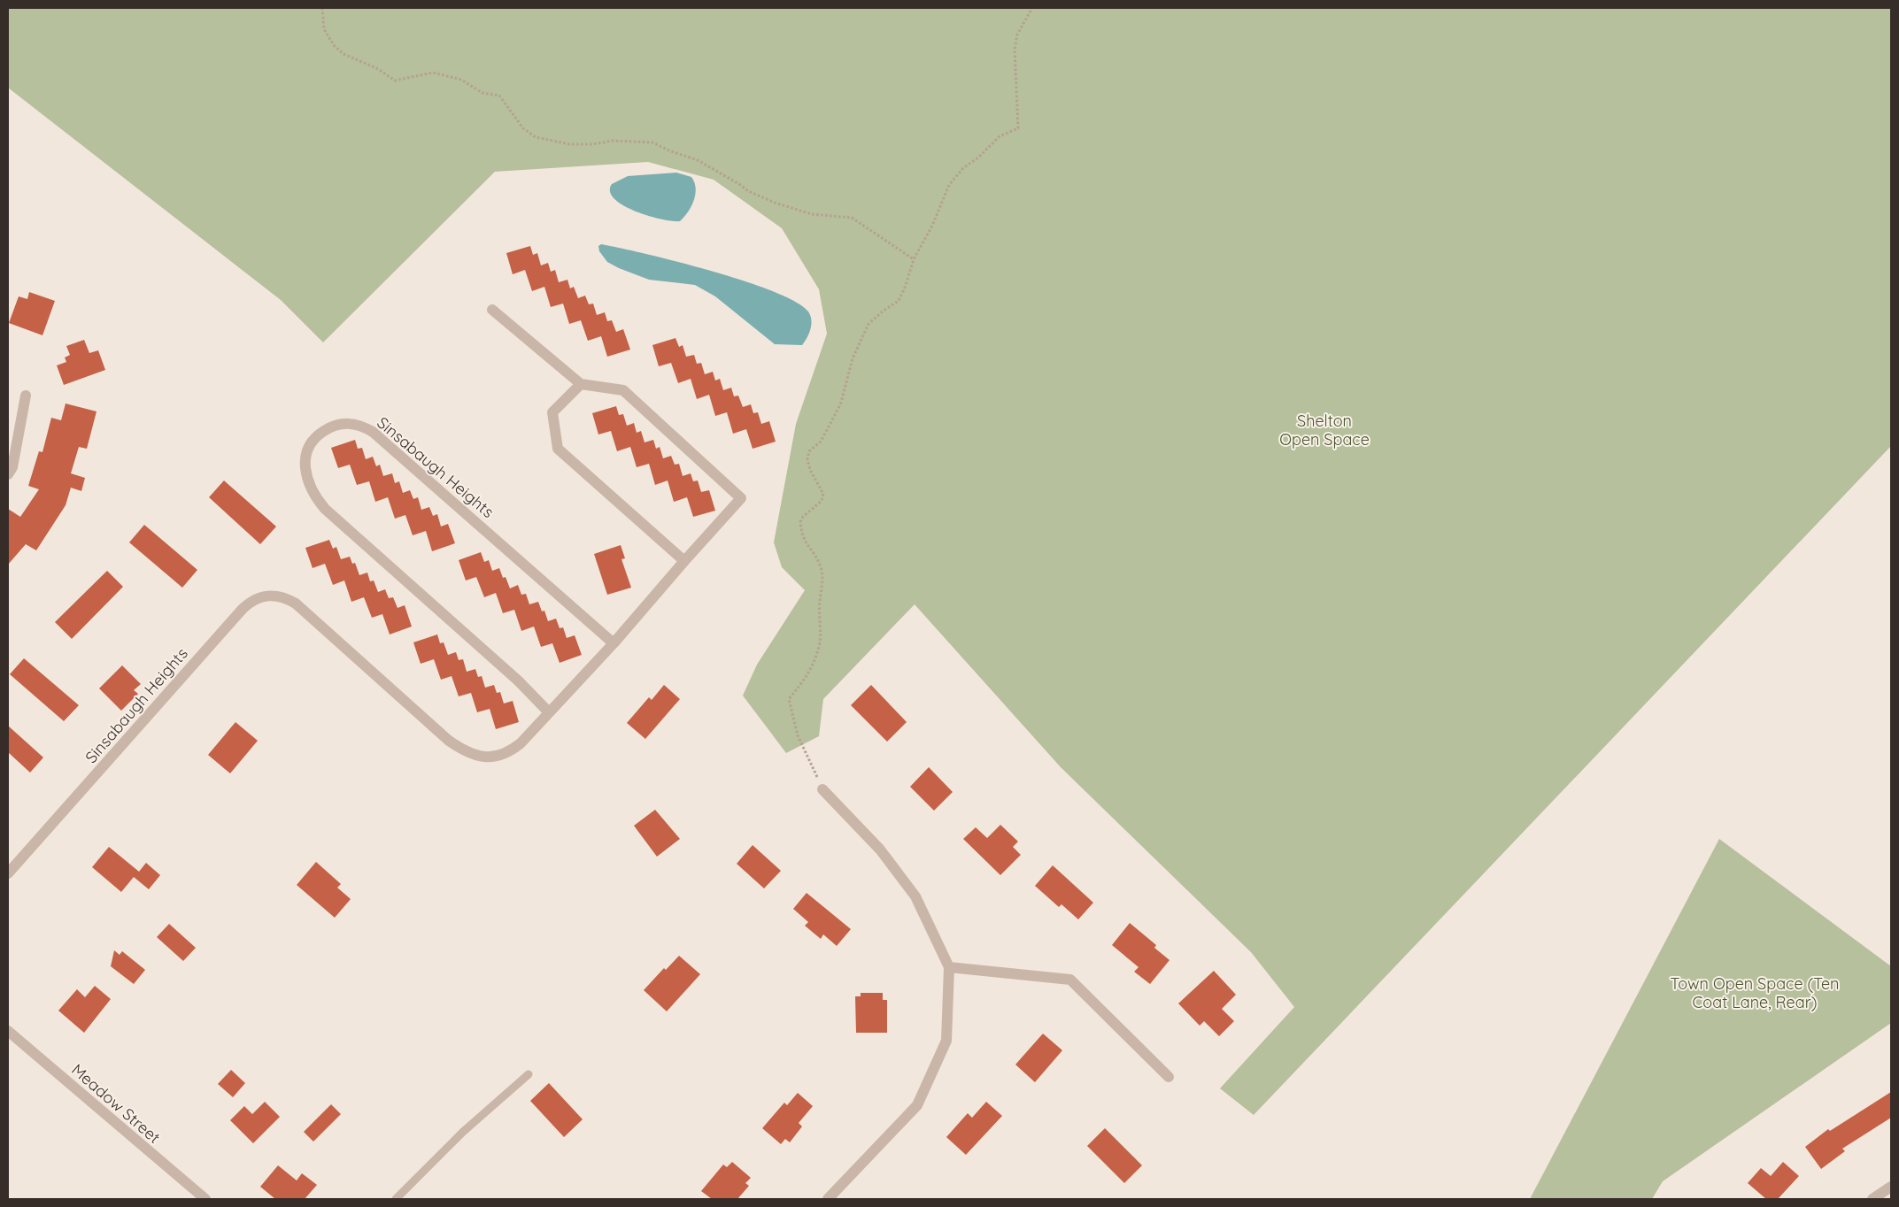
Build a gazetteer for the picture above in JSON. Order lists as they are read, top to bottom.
{
  "streets": {
    "street": ["Sinsabaugh Heights", "Meadow Street"]
  },
  "parks": ["Shelton Open Space", "Town Open Space (Ten Coat Lane, Rear)"]
}
